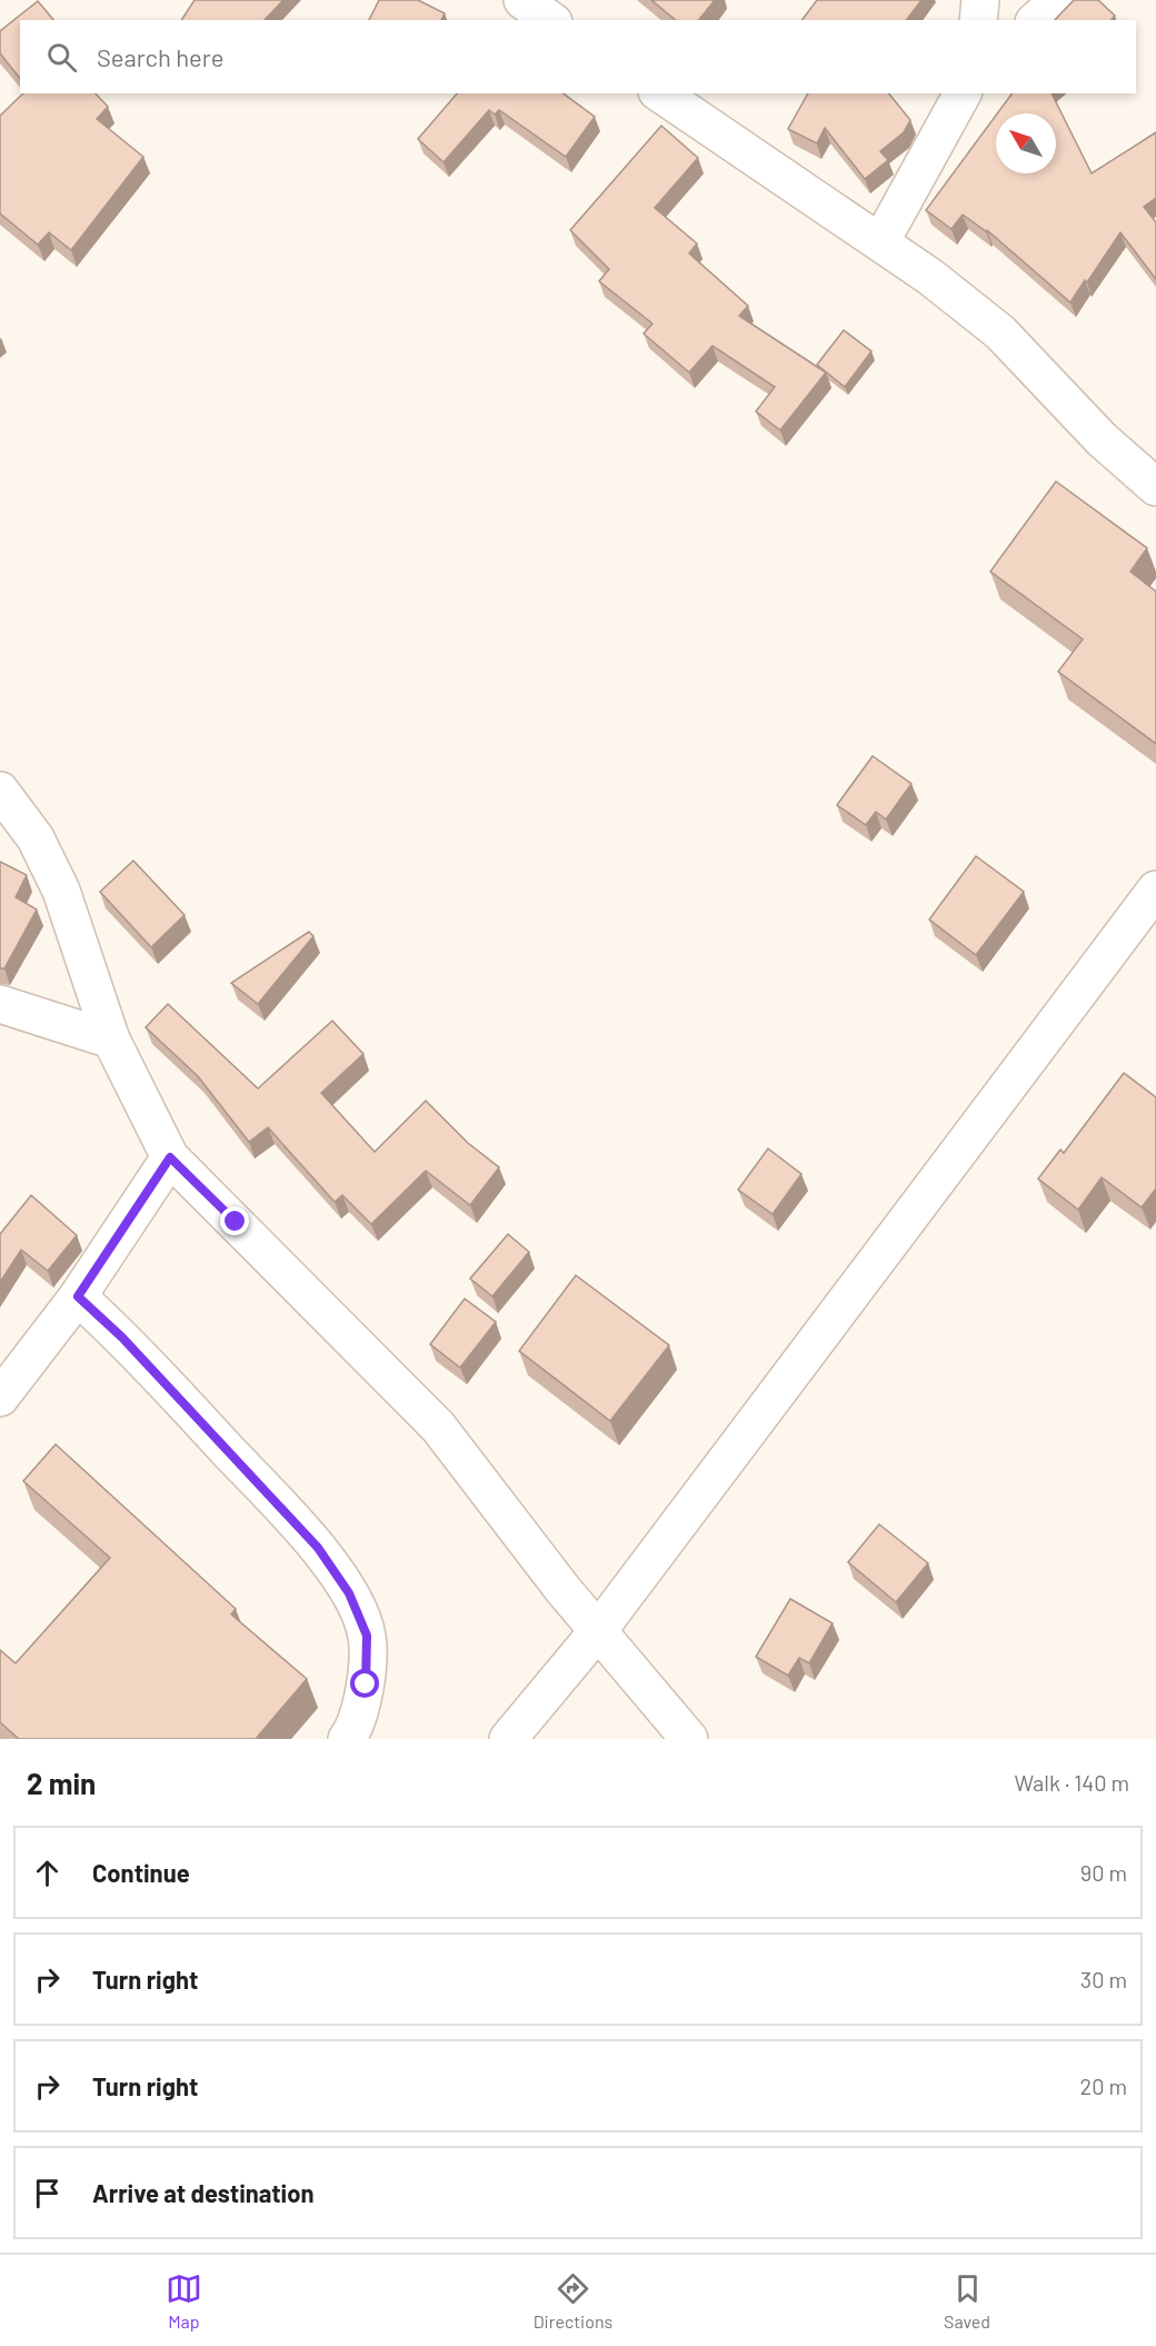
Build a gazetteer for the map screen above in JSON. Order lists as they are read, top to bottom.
{
  "north": "top left",
  "page": {
    "search": "Search here",
    "heading": ["2 min", "Walk · 140 m"],
    "list": [
      ["Continue", "90 m"],
      ["Turn right", "30 m"],
      ["Turn right", "20 m"],
      "Arrive at destination"
    ],
    "nav": ["Map", "Directions", "Saved"]
  }
}
